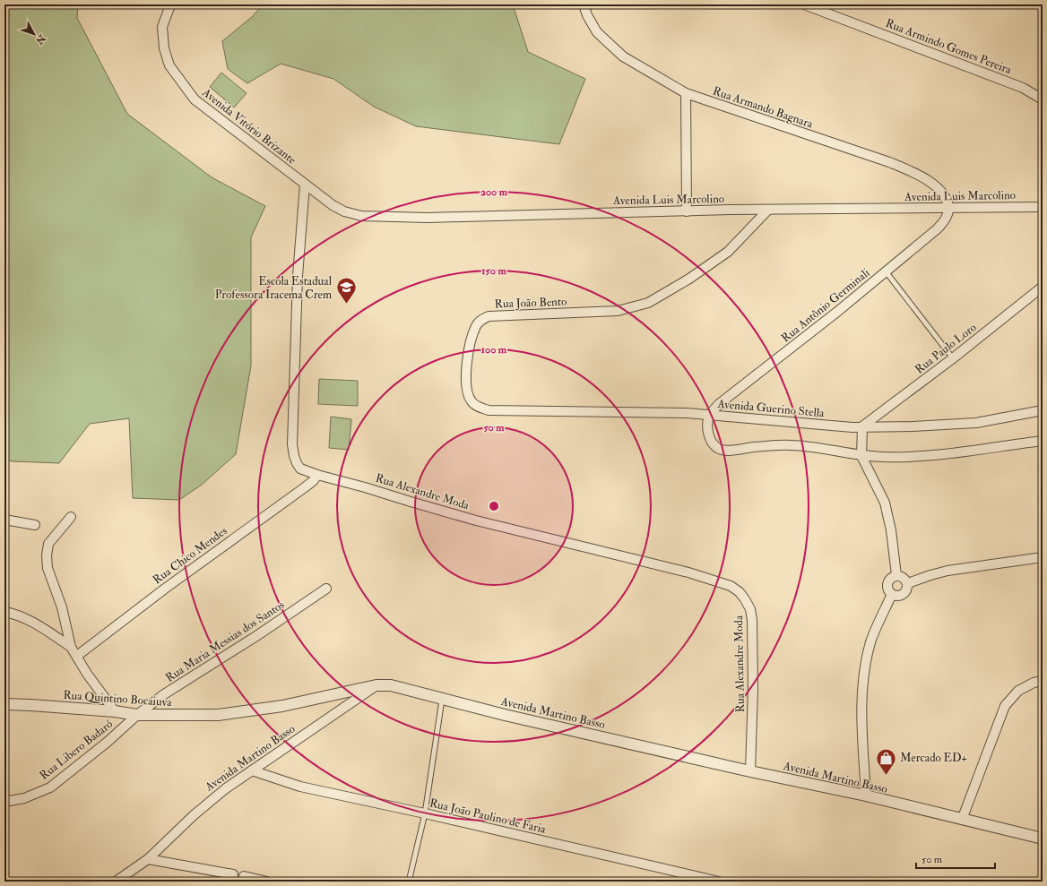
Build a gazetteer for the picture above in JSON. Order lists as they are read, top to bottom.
{
  "streets": {
    "street": [
      "Rua Armindo Gomes Pereira",
      "Rua Armando Bagnara",
      "Avenida Vitório Brizante",
      "Avenida Luis Marcolino",
      "Rua João Bento",
      "Rua Antônio Germinali",
      "Rua Paulo Loro",
      "Avenida Guerino Stella",
      "Rua Alexandre Moda",
      "Rua Chico Mendes",
      "Rua Maria Messias dos Santos",
      "Rua Quintino Bocaiuva",
      "Avenida Martino Basso",
      "Rua Libero Badaró",
      "Rua João Paulino de Faria"
    ]
  },
  "crossings": [
    ["Rua Armando Bagnara", "Avenida Luis Marcolino"],
    ["Rua Armando Bagnara", "Rua Antônio Germinali"],
    ["Avenida Vitório Brizante", "Avenida Luis Marcolino"],
    ["Avenida Vitório Brizante", "Rua Alexandre Moda"],
    ["Avenida Luis Marcolino", "Rua João Bento"],
    ["Avenida Luis Marcolino", "Rua Antônio Germinali"],
    ["Avenida Luis Marcolino", "Rua Alexandre Moda"],
    ["Rua João Bento", "Rua Antônio Germinali"],
    ["Rua João Bento", "Avenida Guerino Stella"],
    ["Rua Antônio Germinali", "Avenida Guerino Stella"],
    ["Rua Paulo Loro", "Avenida Guerino Stella"],
    ["Rua Alexandre Moda", "Rua Chico Mendes"],
    ["Rua Alexandre Moda", "Avenida Martino Basso"],
    ["Rua Maria Messias dos Santos", "Rua Quintino Bocaiuva"],
    ["Rua Maria Messias dos Santos", "Rua Libero Badaró"],
    ["Rua Quintino Bocaiuva", "Avenida Martino Basso"],
    ["Rua Quintino Bocaiuva", "Rua Libero Badaró"],
    ["Avenida Martino Basso", "Rua João Paulino de Faria"]
  ],
  "places": {
    "school or university": ["Escola Estadual Professora Iracema Crem"],
    "shop": ["Mercado ED+"]
  },
  "scale_bar": "50 m",
  "north": "bottom right",
  "rings": [
    "200 m",
    "150 m",
    "100 m",
    "50 m"
  ]
}
